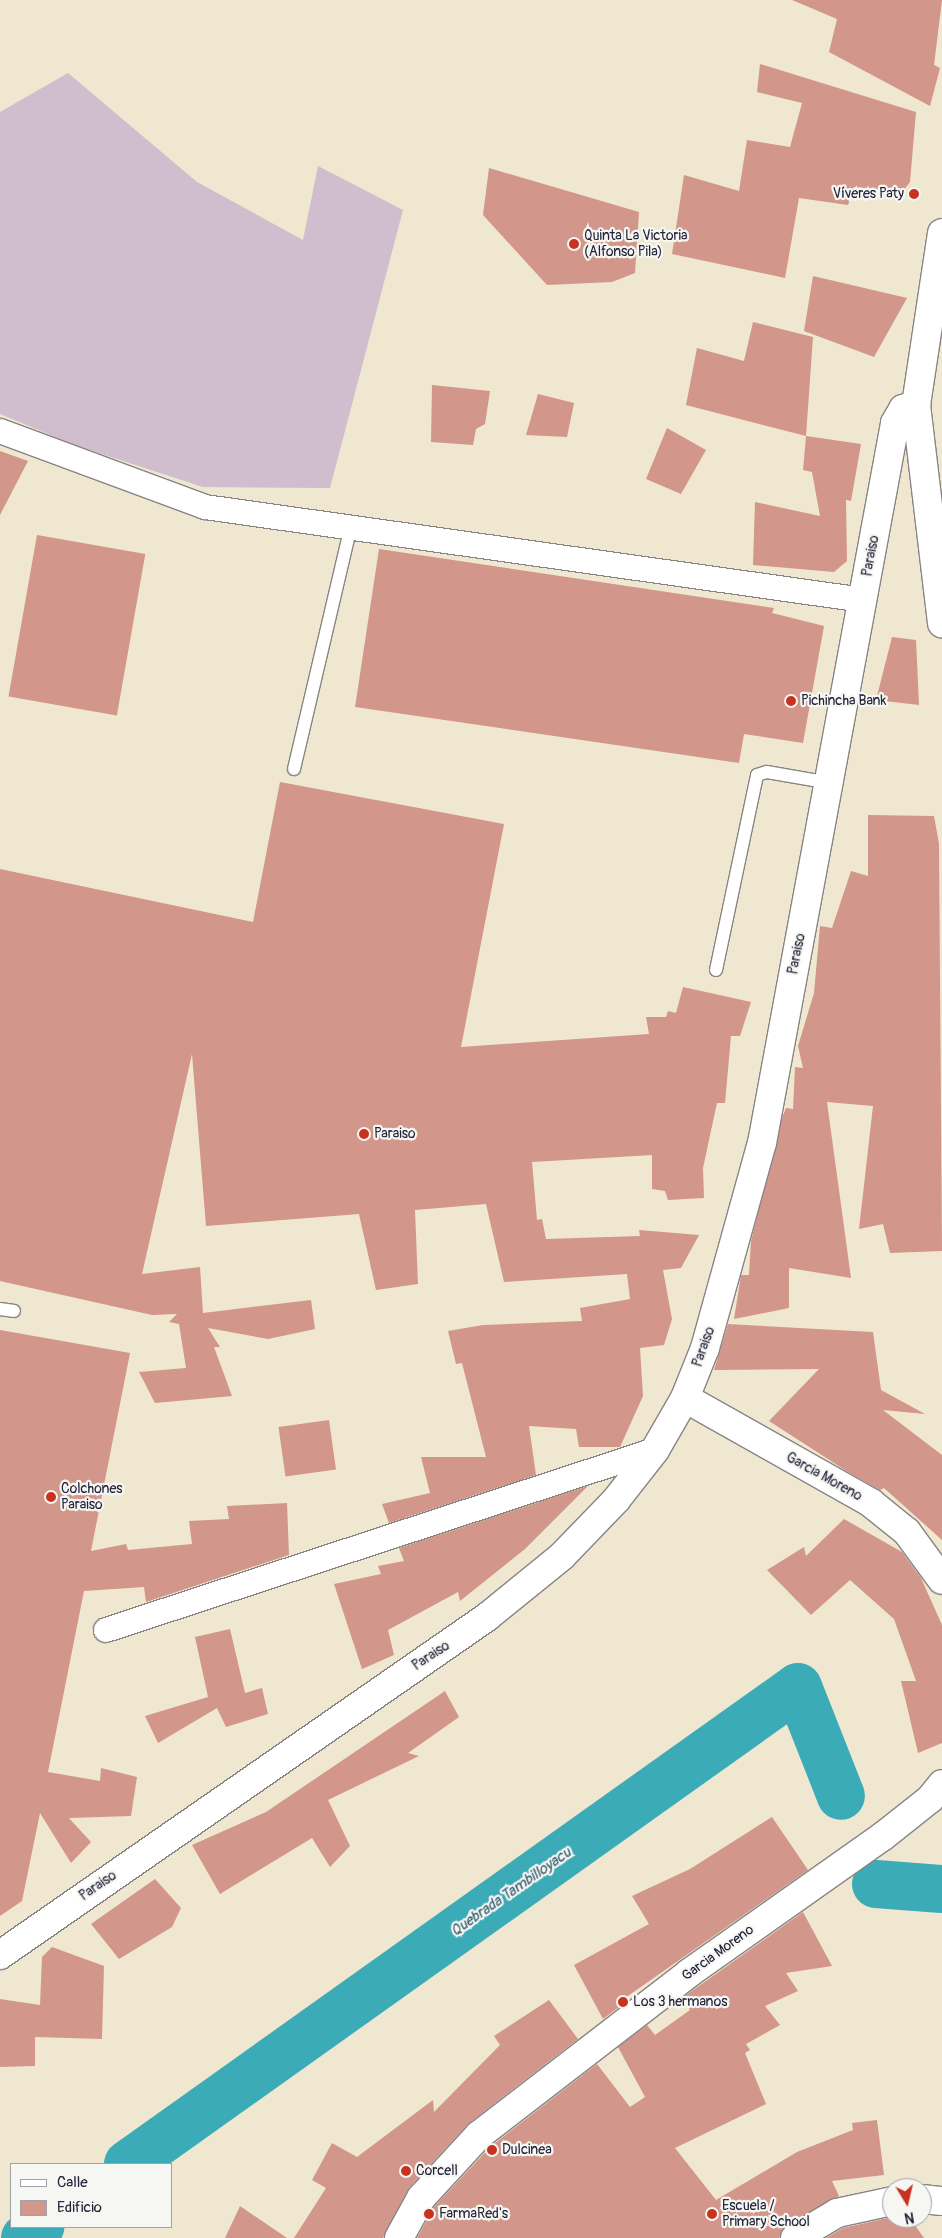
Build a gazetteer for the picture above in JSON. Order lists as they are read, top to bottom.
{
  "streets": {
    "street": ["Paraiso", "Garcia Moreno"]
  },
  "crossings": [
    ["Paraiso", "Garcia Moreno"]
  ],
  "water": ["Quebrada Tambilloyacu"],
  "places": [
    "Víveres Paty",
    "Quinta La Victoria (Alfonso Pila)",
    "Pichincha Bank",
    "Paraiso",
    "Colchones Paraiso",
    "Los 3 hermanos",
    "Dulcinea",
    "Corcell",
    "FarmaRed's",
    "Escuela / Primary School"
  ],
  "legend": ["Calle", "Edificio"],
  "north": "bottom"
}
